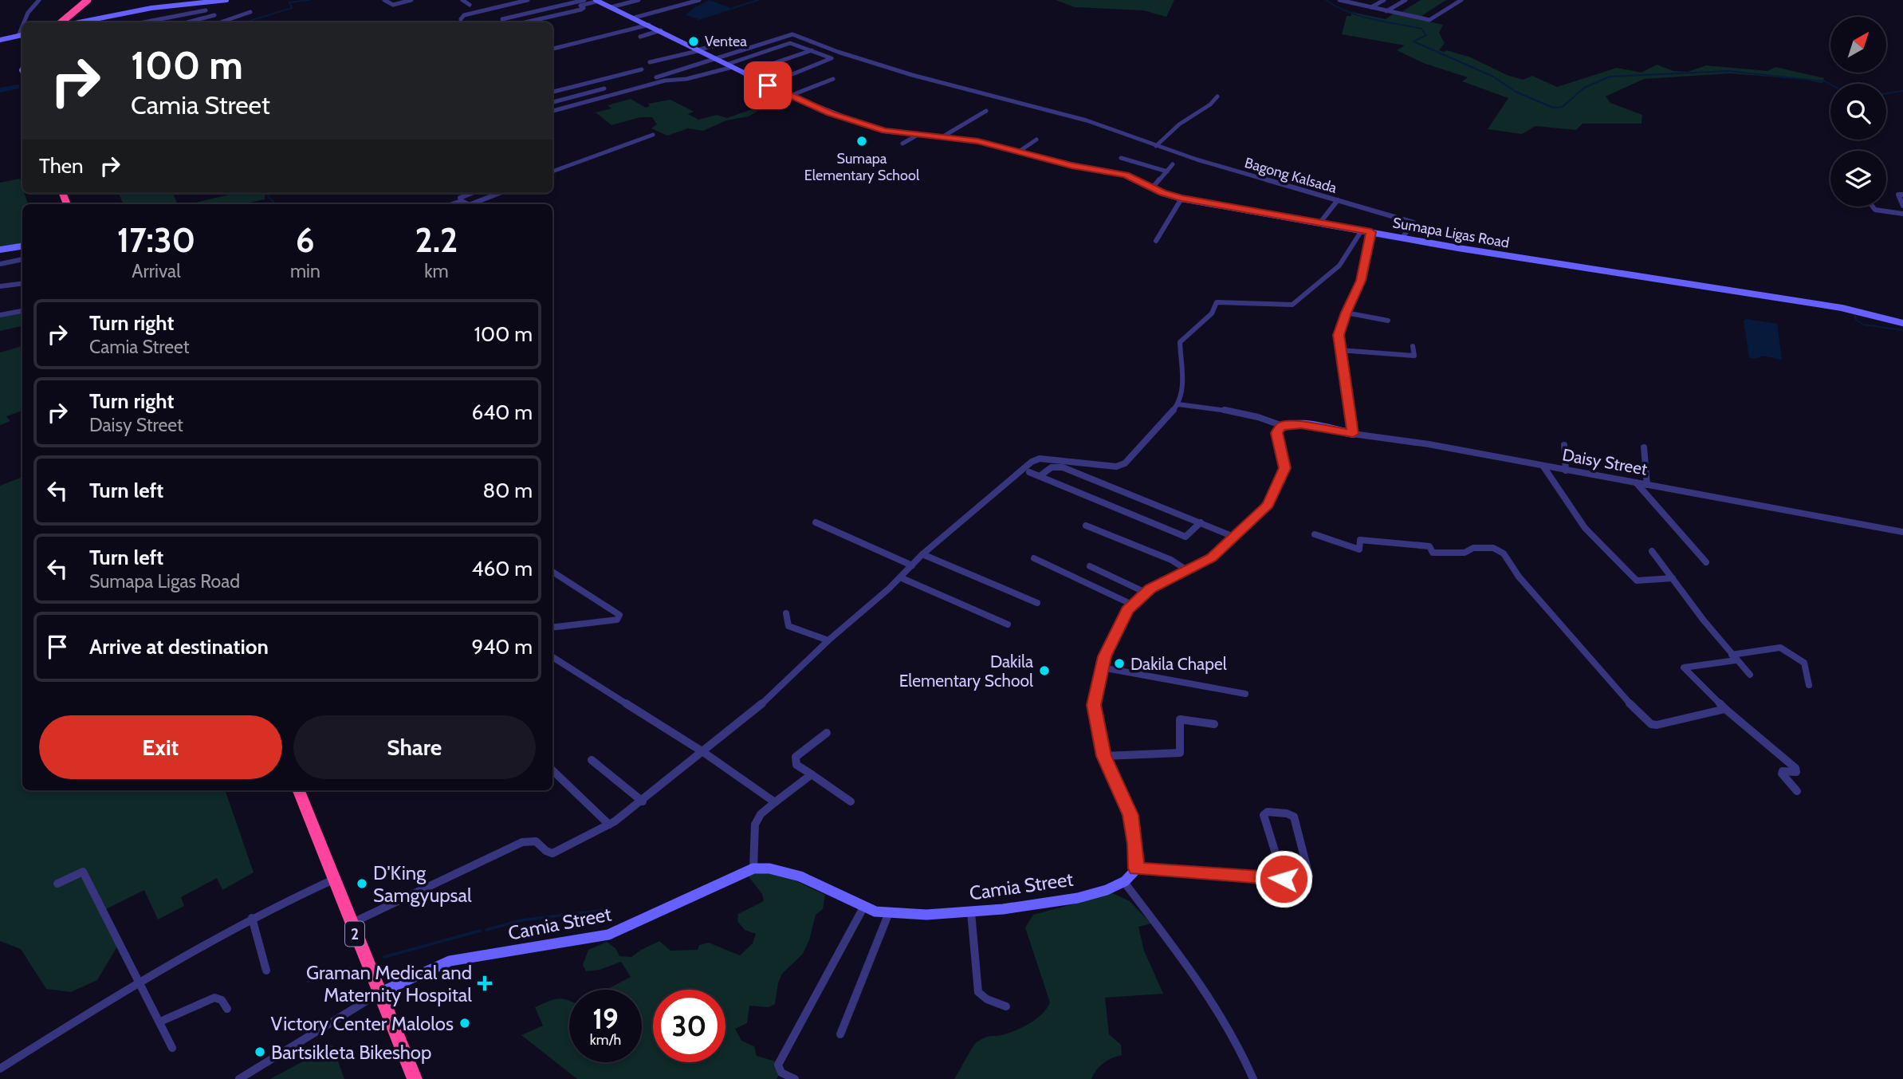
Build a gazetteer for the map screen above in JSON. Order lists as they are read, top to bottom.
{
  "streets": {
    "highway": ["2"],
    "main road": ["Sumapa Ligas Road", "Daisy Street", "Camia Street"],
    "street": ["Bagong Kalsada"]
  },
  "crossings": [
    ["Bagong Kalsada", "Sumapa Ligas Road"],
    ["Camia Street", "2"]
  ],
  "places": {
    "other": [
      "Ventea",
      "Sumapa Elementary School",
      "Dakila Chapel",
      "Dakila Elementary School",
      "D'King Samgyupsal",
      "Victory Center Malolos",
      "Bartsikleta Bikeshop"
    ],
    "health": ["Graman Medical and Maternity Hospital"]
  },
  "north": "top right",
  "page": {
    "turn": ["100 m", "Camia Street"],
    "then": "Then",
    "eta": [
      "17:30",
      "Arrival",
      "6",
      "min",
      "2.2",
      "km"
    ],
    "list": [
      {
        "name": "Turn right",
        "note": "Camia Street",
        "value": "100 m"
      },
      {
        "name": "Turn right",
        "note": "Daisy Street",
        "value": "640 m"
      },
      {
        "name": "Turn left",
        "value": "80 m"
      },
      {
        "name": "Turn left",
        "note": "Sumapa Ligas Road",
        "value": "460 m"
      },
      {
        "name": "Arrive at destination",
        "value": "940 m"
      }
    ],
    "buttons": ["Exit", "Share"],
    "speed": "19 km/h",
    "limit": "30"
  }
}
